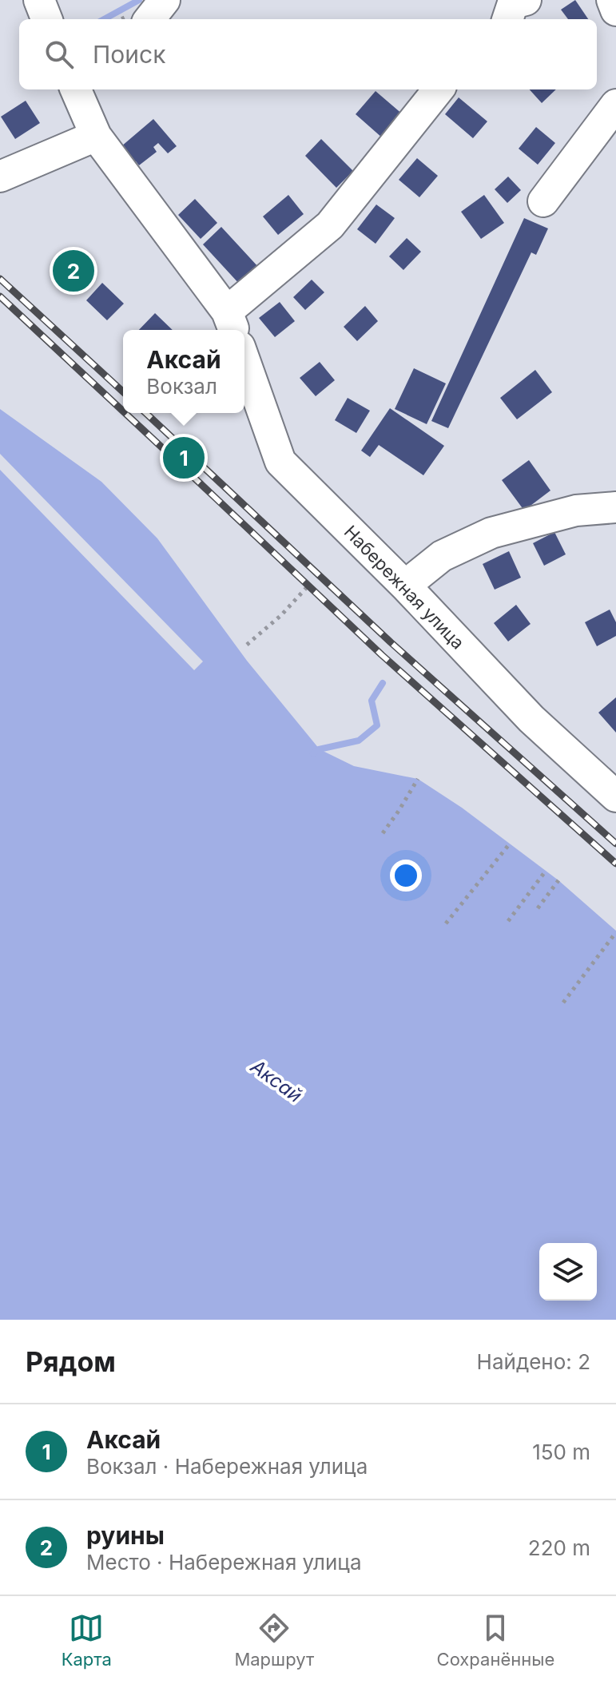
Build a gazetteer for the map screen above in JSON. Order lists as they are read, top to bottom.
{
  "streets": {
    "street": ["Набережная улица"]
  },
  "water": ["Аксай"],
  "page": {
    "search": "Поиск",
    "pins": ["2", "1"],
    "popup": ["Аксай", "Вокзал"],
    "heading": ["Рядом", "Найдено: 2"],
    "list": [
      {
        "mark": "1",
        "name": "Аксай",
        "note": "Вокзал · Набережная улица",
        "value": "150 m"
      },
      {
        "mark": "2",
        "name": "руины",
        "note": "Место · Набережная улица",
        "value": "220 m"
      }
    ],
    "nav": ["Карта", "Маршрут", "Сохранённые"]
  }
}
